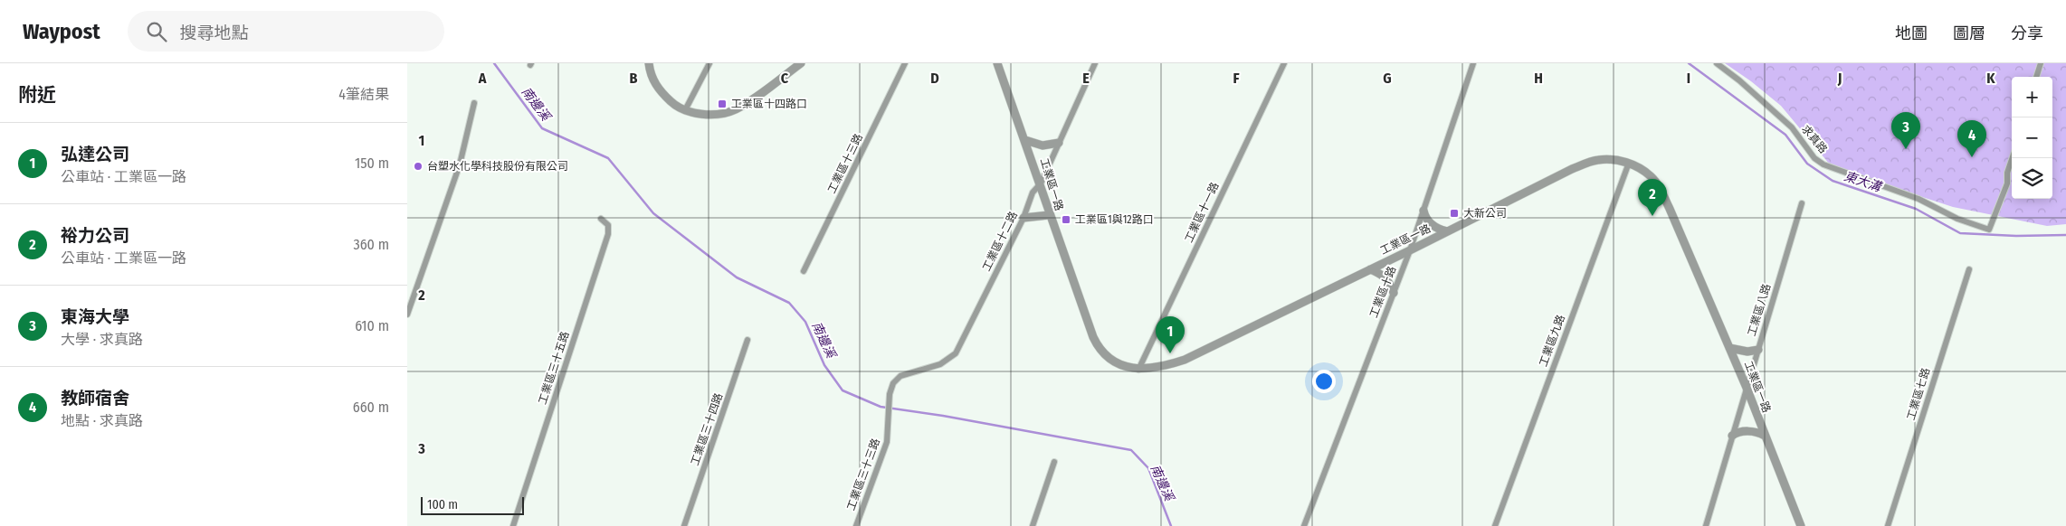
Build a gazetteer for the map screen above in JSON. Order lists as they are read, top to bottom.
{
  "streets": {
    "street": [
      "求真路",
      "工業區十三路",
      "工業區一路",
      "工業區十一路",
      "工業區十二路",
      "工業區十路",
      "工業區八路",
      "工業區九路",
      "工業區三十五路",
      "工業區七路",
      "工業區三十四路",
      "工業區三十三路"
    ]
  },
  "crossings": [
    ["工業區一路", "工業區十一路"],
    ["工業區一路", "工業區十二路"],
    ["工業區一路", "工業區十路"],
    ["工業區一路", "工業區八路"],
    ["工業區一路", "工業區九路"],
    ["工業區十二路", "工業區三十三路"]
  ],
  "water": ["南邊溪", "東大溝"],
  "places": {
    "transit": ["工業區十四路口", "大新公司", "工業區1與12路口"],
    "other": ["台塑水化學科技股份有限公司"]
  },
  "scale_bar": "100 m",
  "page": {
    "header": "Waypost",
    "search": "搜尋地點",
    "nav": ["地圖", "圖層", "分享"],
    "heading": ["附近", "4筆結果"],
    "map_buttons": ["+", "−"],
    "pins": [
      "3",
      "4",
      "2",
      "1"
    ],
    "list": [
      {
        "mark": "1",
        "name": "弘達公司",
        "note": "公車站 · 工業區一路",
        "value": "150 m"
      },
      {
        "mark": "2",
        "name": "裕力公司",
        "note": "公車站 · 工業區一路",
        "value": "360 m"
      },
      {
        "mark": "3",
        "name": "東海大學",
        "note": "大學 · 求真路",
        "value": "610 m"
      },
      {
        "mark": "4",
        "name": "教師宿舍",
        "note": "地點 · 求真路",
        "value": "660 m"
      }
    ],
    "scale": "100 m"
  },
  "grid": {
    "columns": [
      "A",
      "B",
      "C",
      "D",
      "E",
      "F",
      "G",
      "H",
      "I",
      "J",
      "K"
    ],
    "rows": ["1", "2", "3"]
  }
}
